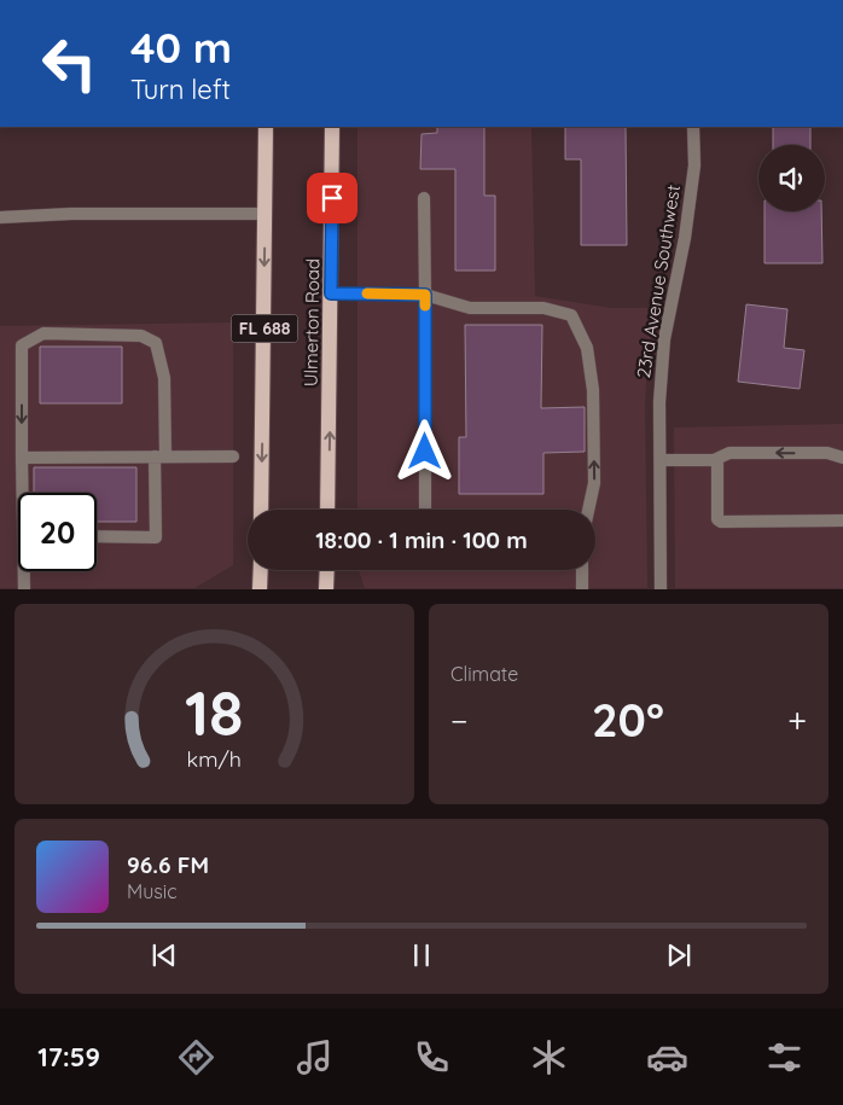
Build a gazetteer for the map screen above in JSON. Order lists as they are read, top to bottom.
{
  "streets": {
    "main road": ["Ulmerton Road", "FL 688"],
    "street": ["23rd Avenue Southwest"]
  },
  "page": {
    "turn": ["40 m", "Turn left"],
    "limit": "20",
    "trip": "18:00 · 1 min · 100 m",
    "tile": "Climate",
    "heat": ["−", "20°", "+"],
    "song": ["96.6 FM", "Music"],
    "tabs": "17:59",
    "gauge": ["18", "km/h"]
  }
}
